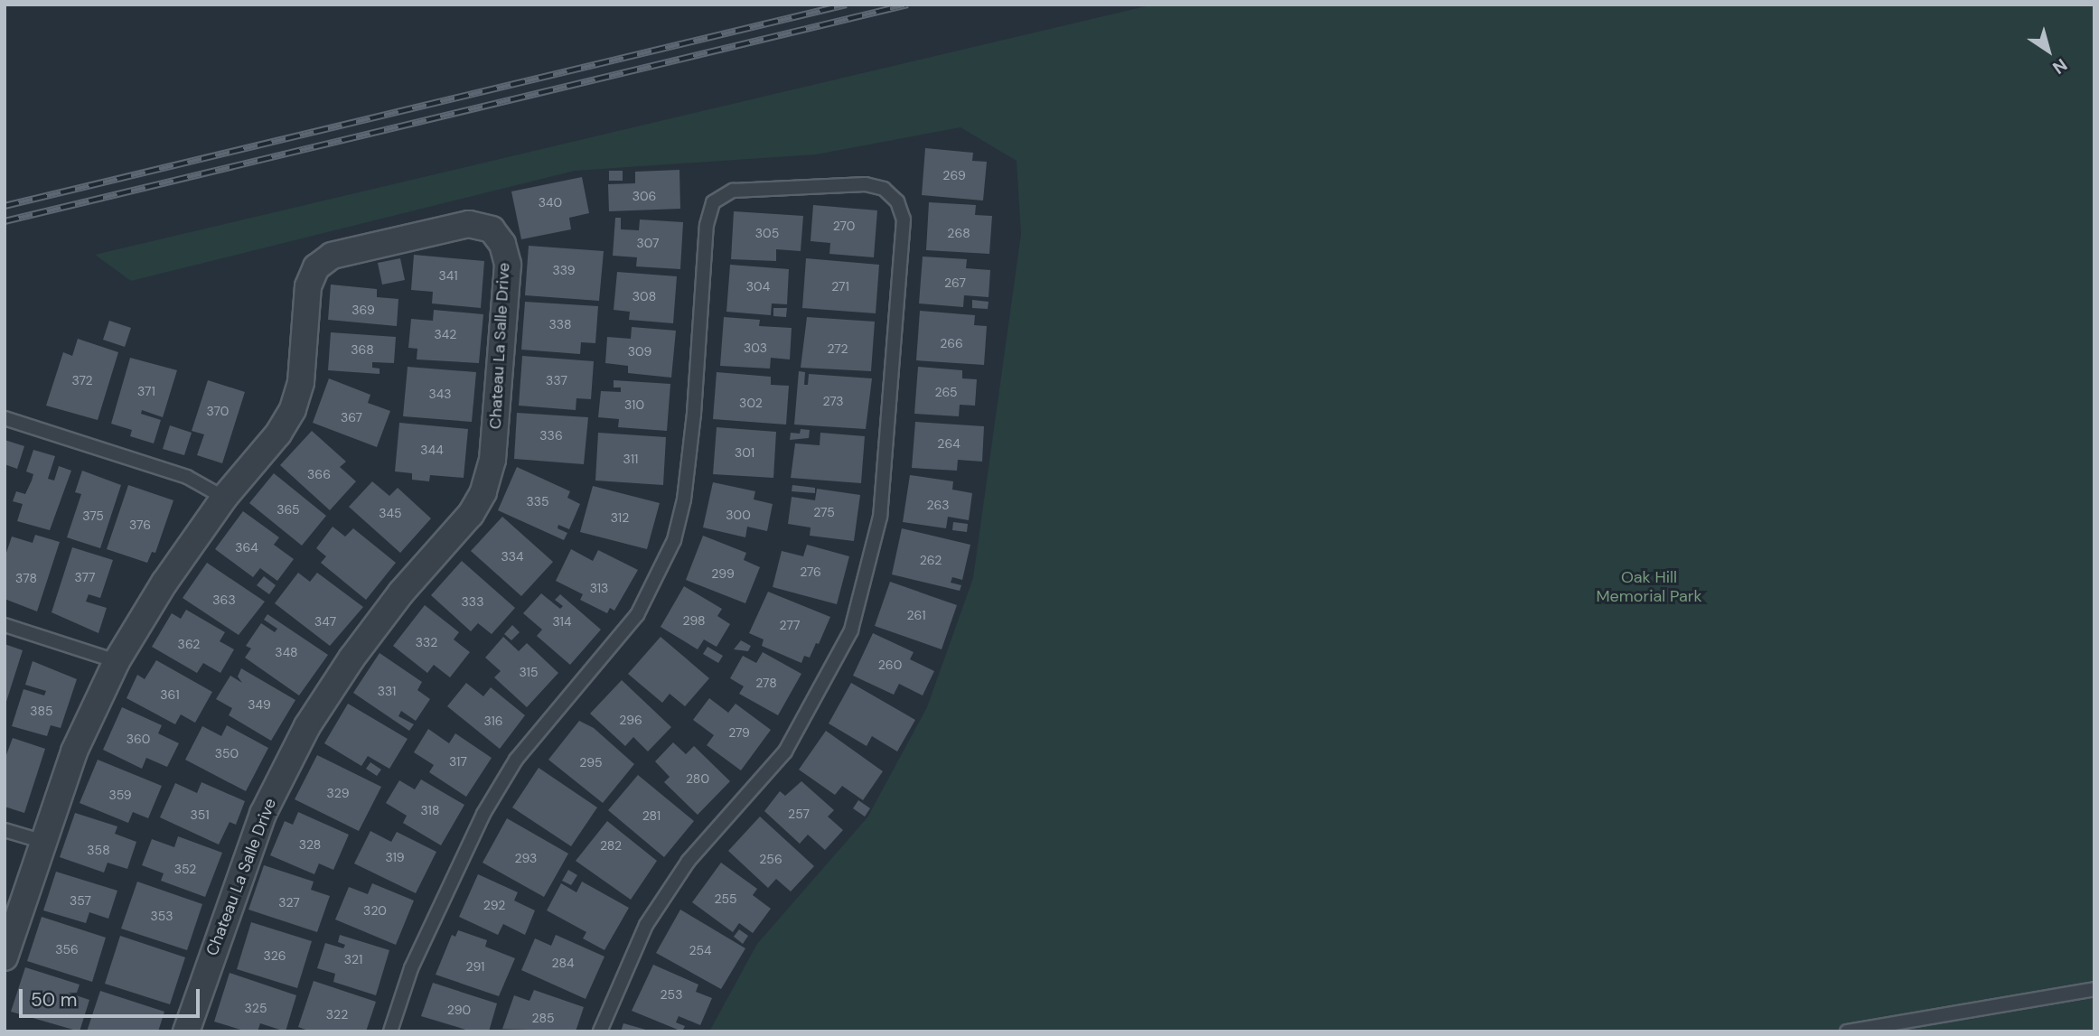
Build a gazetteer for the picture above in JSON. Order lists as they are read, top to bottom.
{
  "streets": {
    "street": ["Chateau La Salle Drive"]
  },
  "parks": ["Oak Hill Memorial Park"],
  "house_numbers": [
    "269",
    "306",
    "340",
    "270",
    "305",
    "268",
    "307",
    "339",
    "341",
    "267",
    "304",
    "271",
    "308",
    "369",
    "338",
    "342",
    "266",
    "303",
    "272",
    "368",
    "309",
    "372",
    "337",
    "371",
    "265",
    "343",
    "273",
    "302",
    "310",
    "370",
    "367",
    "336",
    "264",
    "344",
    "301",
    "311",
    "366",
    "335",
    "263",
    "365",
    "275",
    "345",
    "300",
    "375",
    "312",
    "376",
    "364",
    "334",
    "262",
    "276",
    "299",
    "377",
    "378",
    "313",
    "363",
    "333",
    "261",
    "298",
    "347",
    "314",
    "277",
    "332",
    "362",
    "348",
    "260",
    "315",
    "278",
    "331",
    "361",
    "349",
    "385",
    "296",
    "316",
    "279",
    "360",
    "350",
    "317",
    "295",
    "280",
    "329",
    "359",
    "318",
    "257",
    "351",
    "281",
    "328",
    "282",
    "358",
    "319",
    "293",
    "256",
    "352",
    "255",
    "357",
    "327",
    "292",
    "320",
    "353",
    "356",
    "254",
    "326",
    "321",
    "284",
    "291",
    "253",
    "325",
    "290",
    "322",
    "285"
  ],
  "scale_bar": "50 m",
  "north": "bottom right"
}
